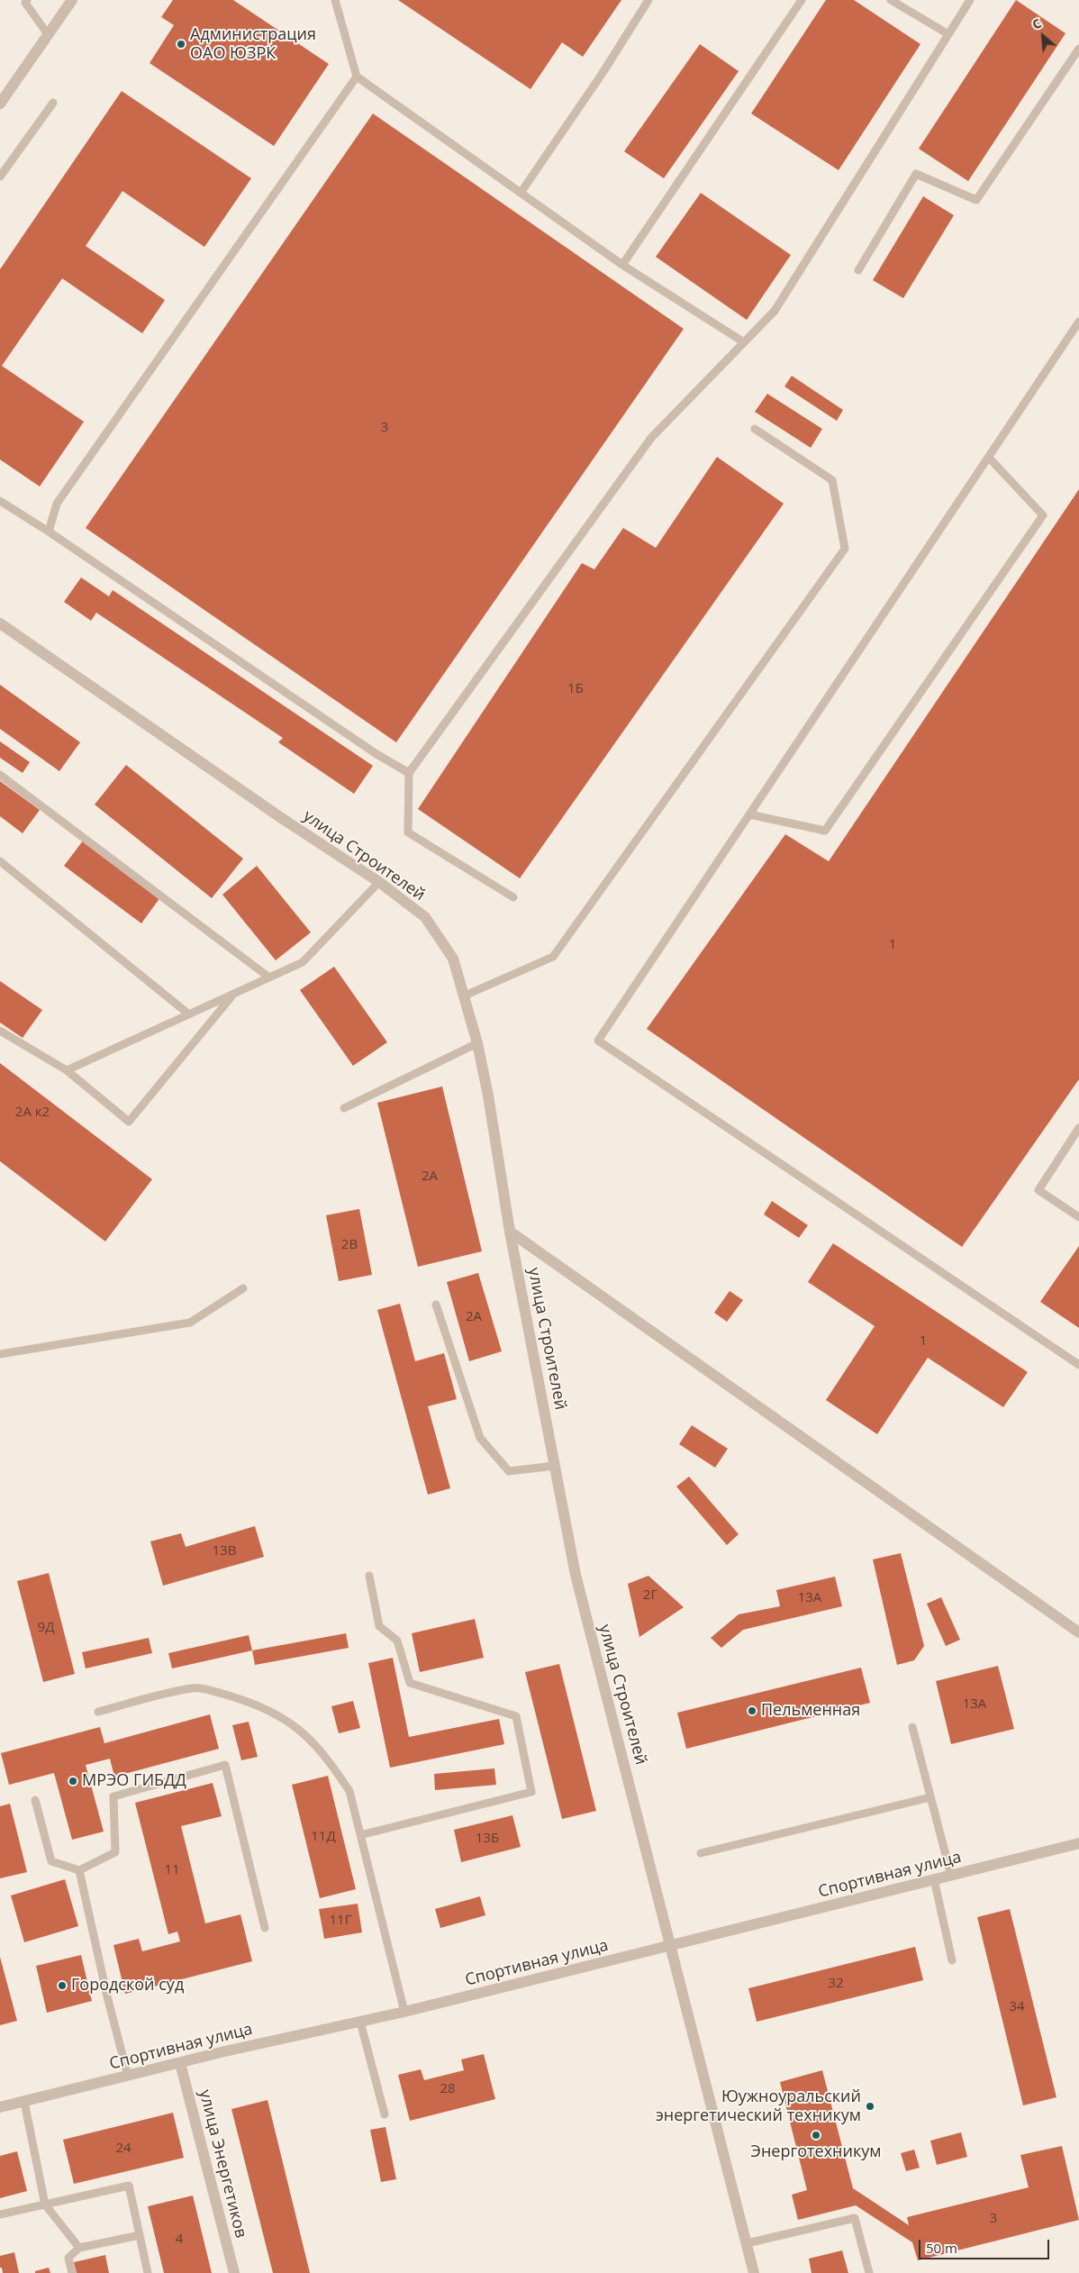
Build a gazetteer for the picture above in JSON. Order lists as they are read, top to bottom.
{
  "streets": {
    "street": ["улица Строителей", "Спортивная улица", "улица Энергетиков"]
  },
  "crossings": [
    ["улица Строителей", "Спортивная улица"],
    ["Спортивная улица", "улица Энергетиков"]
  ],
  "places": [
    "Администрация ОАО ЮЗРК",
    "Пельменная",
    "МРЭО ГИБДД",
    "Городской суд",
    "Юужноуральский энергетический техникум",
    "Энерготехникум"
  ],
  "house_numbers": [
    "3",
    "1Б",
    "1",
    "2А к2",
    "2А",
    "2В",
    "2А",
    "1",
    "13В",
    "2Г",
    "13А",
    "9Д",
    "13А",
    "11Д",
    "13Б",
    "11",
    "11Г",
    "32",
    "34",
    "28",
    "24",
    "3",
    "4"
  ],
  "scale_bar": "50 m",
  "north": "top left"
}
